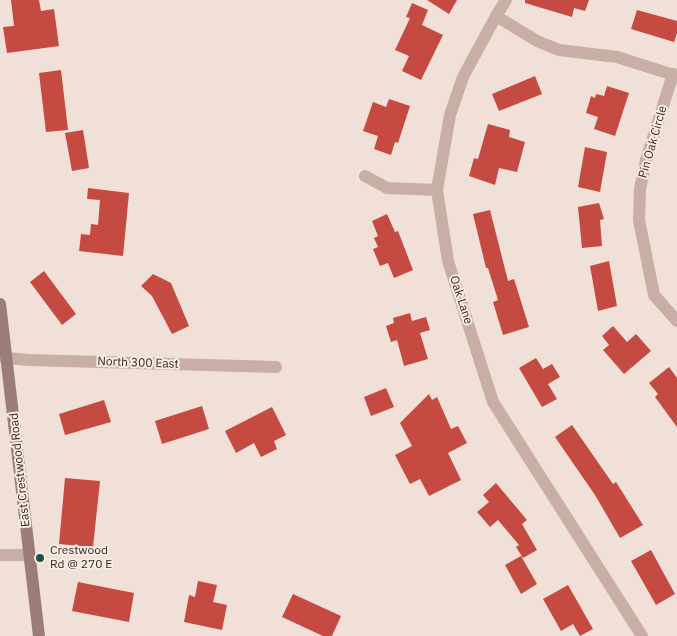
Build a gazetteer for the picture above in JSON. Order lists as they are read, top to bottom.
{
  "streets": {
    "street": [
      "Pin Oak Circle",
      "Oak Lane",
      "North 300 East",
      "East Crestwood Road"
    ]
  },
  "crossings": [
    ["North 300 East", "East Crestwood Road"]
  ],
  "places": ["Crestwood Rd @ 270 E"]
}
